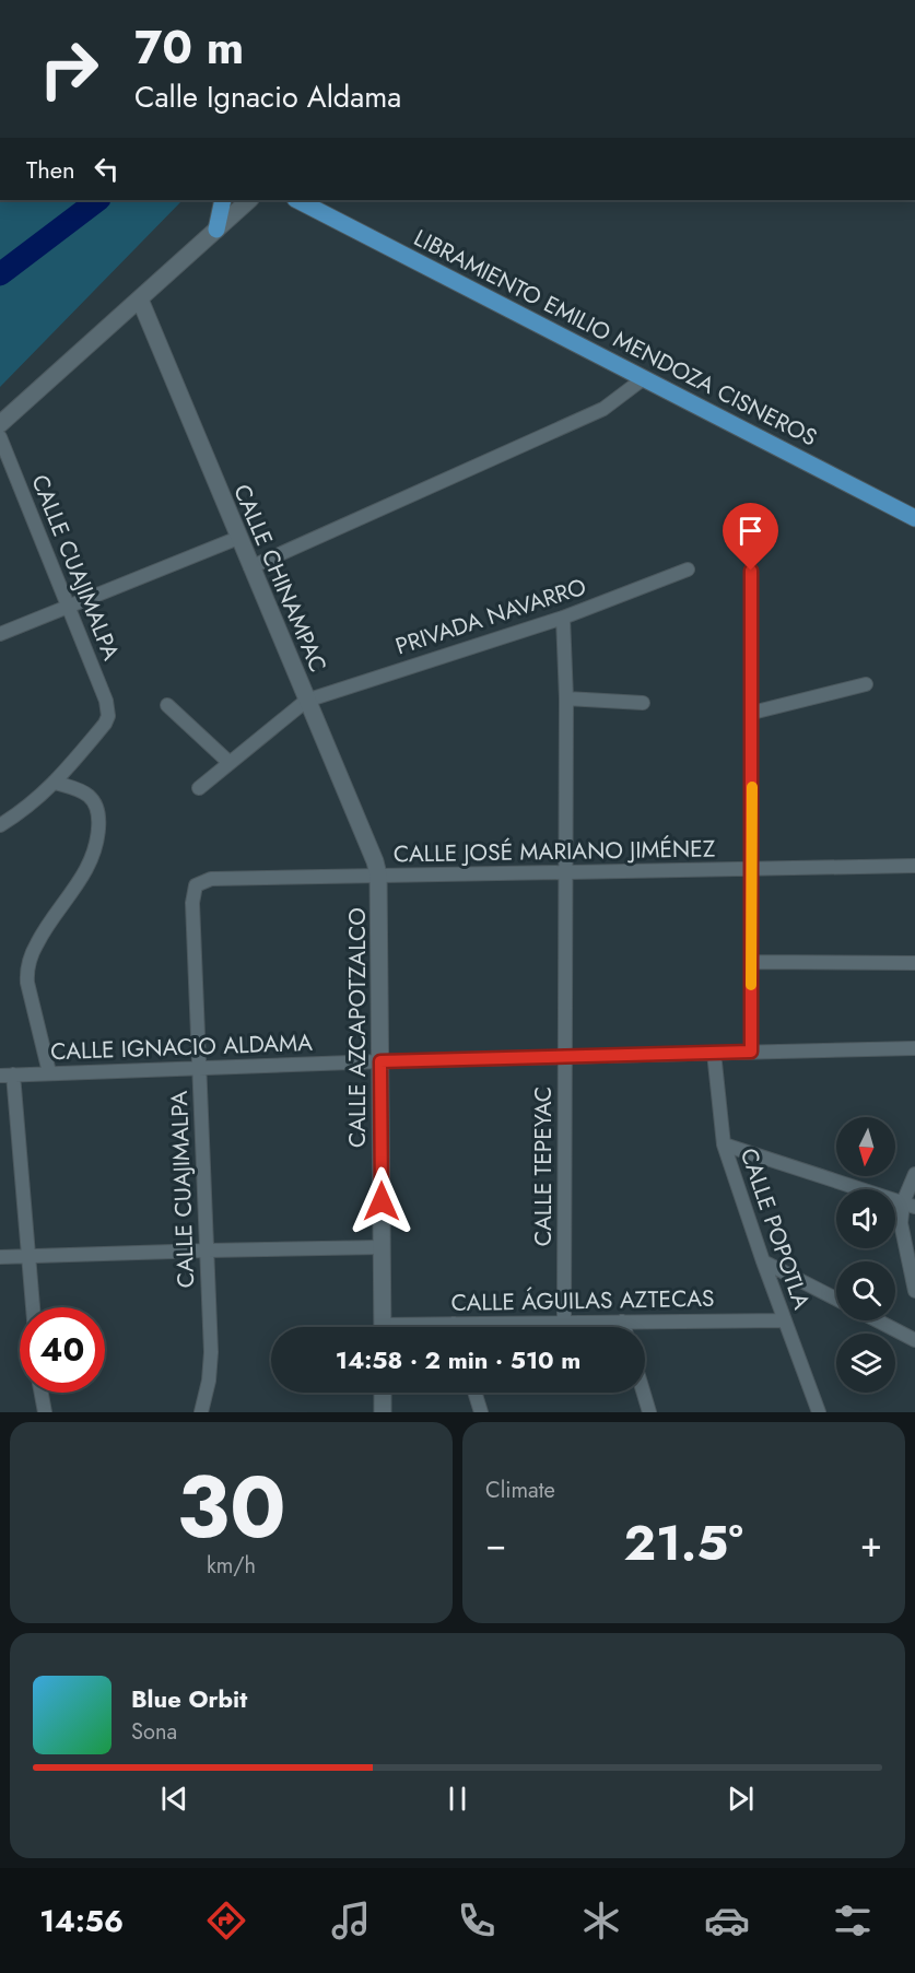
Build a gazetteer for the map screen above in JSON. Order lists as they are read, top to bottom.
{
  "streets": {
    "main road": ["LIBRAMIENTO EMILIO MENDOZA CISNEROS"],
    "street": [
      "CALLE CUAJIMALPA",
      "CALLE CHINAMPAC",
      "PRIVADA NAVARRO",
      "CALLE JOSÉ MARIANO JIMÉNEZ",
      "CALLE AZCAPOTZALCO",
      "CALLE IGNACIO ALDAMA",
      "CALLE TEPEYAC",
      "CALLE POPOTLA",
      "CALLE ÁGUILAS AZTECAS"
    ]
  },
  "crossings": [
    ["CALLE CUAJIMALPA", "CALLE JOSÉ MARIANO JIMÉNEZ"],
    ["CALLE CUAJIMALPA", "CALLE IGNACIO ALDAMA"],
    ["CALLE CHINAMPAC", "PRIVADA NAVARRO"],
    ["CALLE CHINAMPAC", "CALLE JOSÉ MARIANO JIMÉNEZ"],
    ["CALLE CHINAMPAC", "CALLE AZCAPOTZALCO"],
    ["PRIVADA NAVARRO", "CALLE TEPEYAC"],
    ["CALLE JOSÉ MARIANO JIMÉNEZ", "CALLE AZCAPOTZALCO"],
    ["CALLE JOSÉ MARIANO JIMÉNEZ", "CALLE TEPEYAC"],
    ["CALLE AZCAPOTZALCO", "CALLE IGNACIO ALDAMA"],
    ["CALLE IGNACIO ALDAMA", "CALLE TEPEYAC"],
    ["CALLE IGNACIO ALDAMA", "CALLE POPOTLA"],
    ["CALLE TEPEYAC", "CALLE ÁGUILAS AZTECAS"],
    ["CALLE POPOTLA", "CALLE ÁGUILAS AZTECAS"]
  ],
  "north": "bottom",
  "page": {
    "turn": ["70 m", "Calle Ignacio Aldama"],
    "then": "Then",
    "limit": "40",
    "trip": "14:58 · 2 min · 510 m",
    "tile": [
      ["30", "km/h"],
      "Climate"
    ],
    "heat": ["−", "21.5°", "+"],
    "song": ["Blue Orbit", "Sona"],
    "tabs": "14:56"
  }
}
